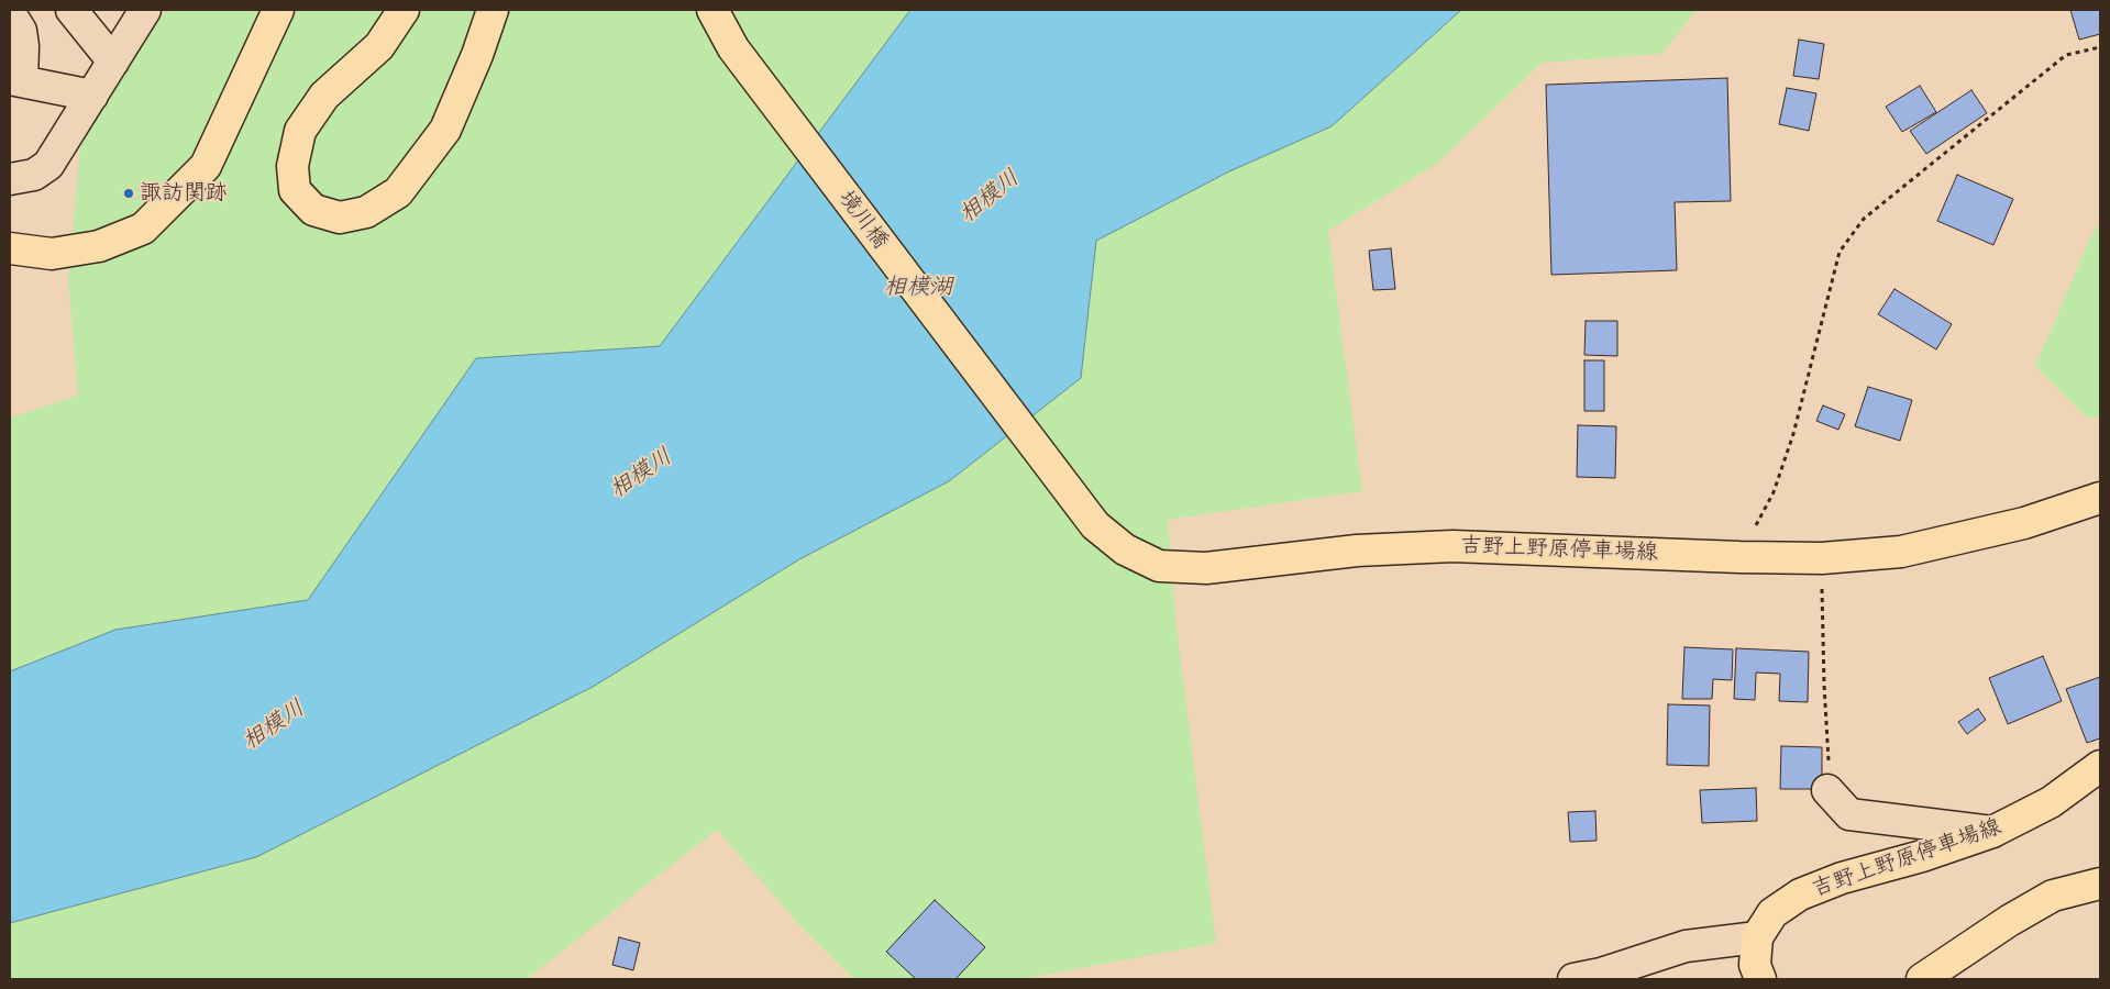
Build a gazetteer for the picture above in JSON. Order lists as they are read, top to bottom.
{
  "streets": {
    "main road": ["境川橋", "吉野上野原停車場線"]
  },
  "crossings": [
    ["境川橋", "吉野上野原停車場線"]
  ],
  "water": ["相模川", "相模湖"],
  "places": ["諏訪関跡"]
}
